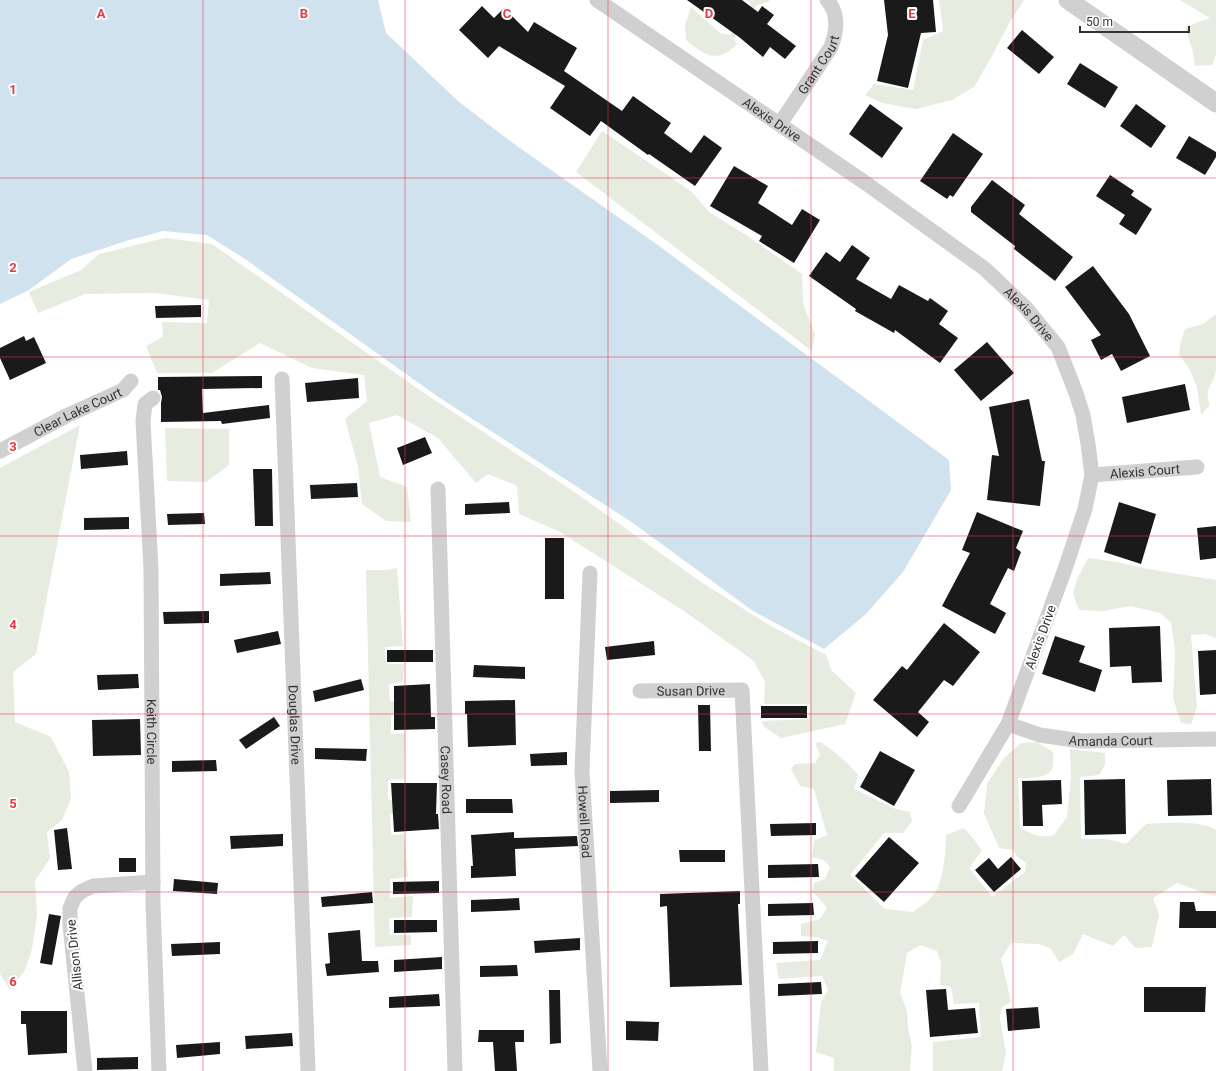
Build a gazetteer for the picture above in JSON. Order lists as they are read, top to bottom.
{
  "streets": {
    "street": [
      "Grant Court",
      "Alexis Drive",
      "Clear Lake Court",
      "Alexis Court",
      "Susan Drive",
      "Douglas Drive",
      "Keith Circle",
      "Amanda Court",
      "Casey Road",
      "Howell Road",
      "Allison Drive"
    ]
  },
  "crossings": [
    ["Grant Court", "Alexis Drive"],
    ["Alexis Drive", "Alexis Court"],
    ["Alexis Drive", "Amanda Court"],
    ["Keith Circle", "Allison Drive"]
  ],
  "scale_bar": "50 m",
  "grid": {
    "columns": [
      "A",
      "B",
      "C",
      "D",
      "E"
    ],
    "rows": [
      "1",
      "2",
      "3",
      "4",
      "5",
      "6"
    ]
  }
}
